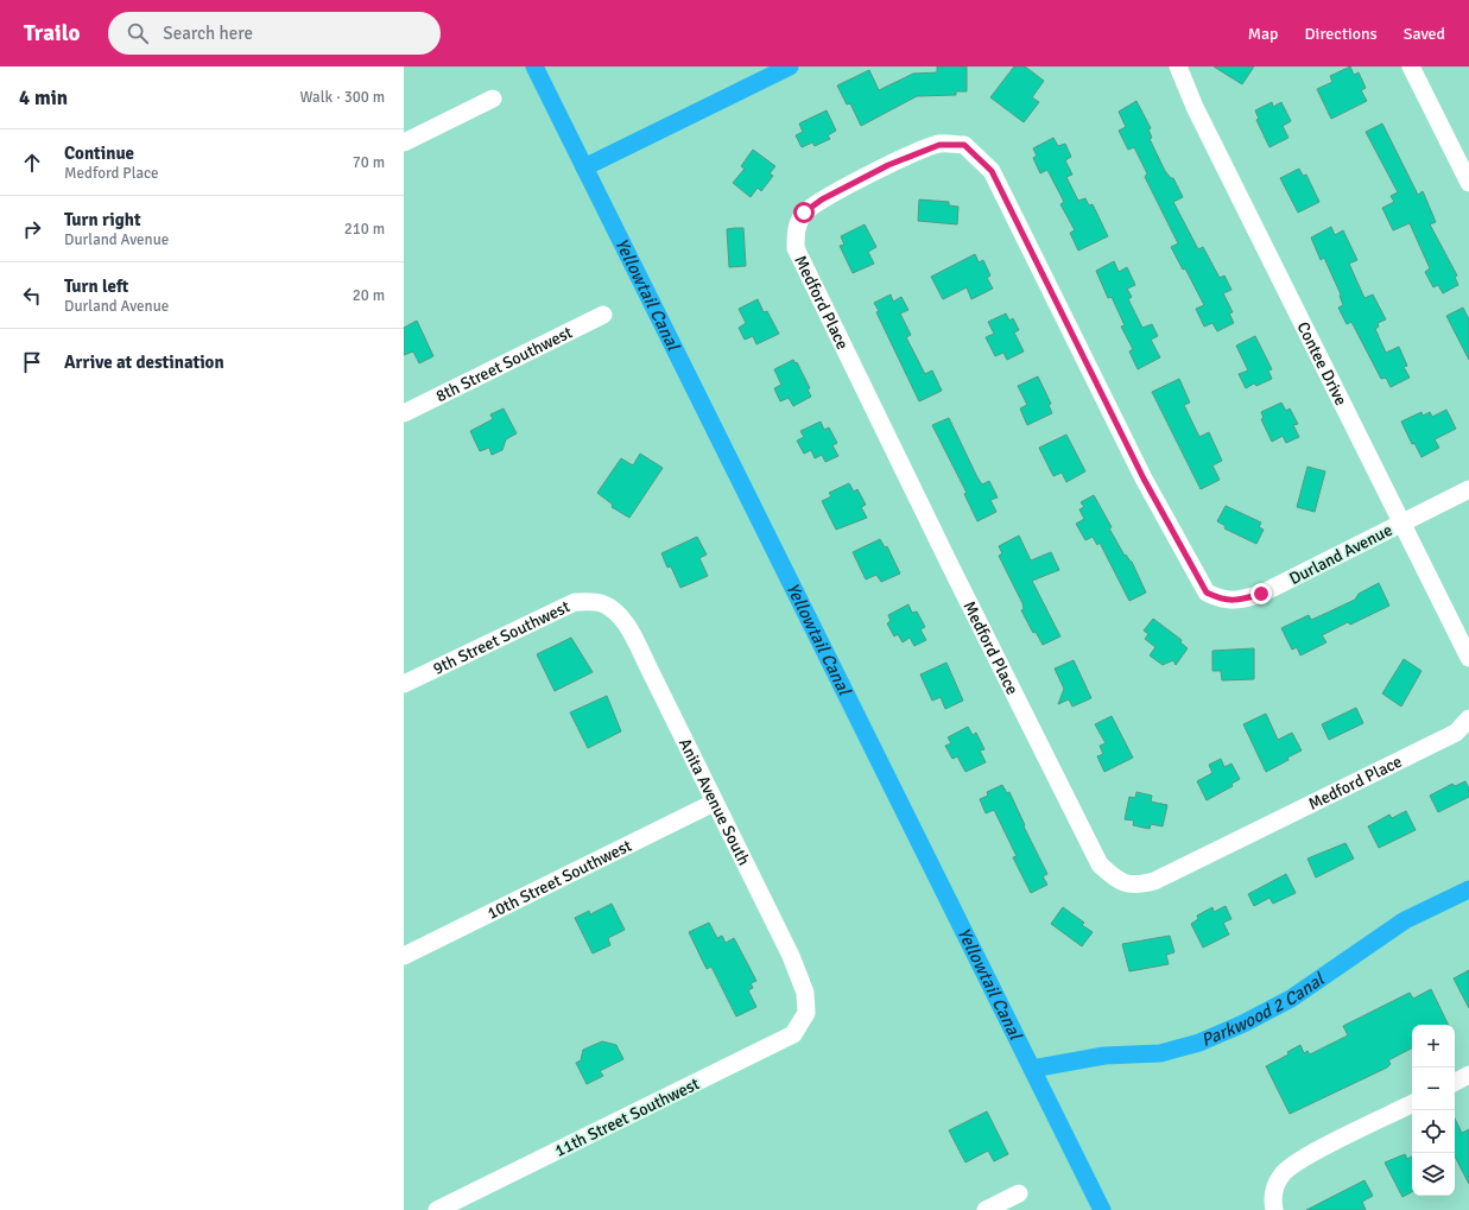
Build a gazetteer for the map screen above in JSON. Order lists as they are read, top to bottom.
{
  "streets": {
    "street": [
      "Medford Place",
      "Contee Drive",
      "8th Street Southwest",
      "Durland Avenue",
      "9th Street Southwest",
      "Anita Avenue South",
      "10th Street Southwest",
      "11th Street Southwest"
    ]
  },
  "crossings": [
    ["Medford Place", "Durland Avenue"],
    ["Contee Drive", "Durland Avenue"],
    ["9th Street Southwest", "Anita Avenue South"],
    ["Anita Avenue South", "10th Street Southwest"],
    ["Anita Avenue South", "11th Street Southwest"]
  ],
  "water": ["Yellowtail Canal", "Parkwood 2 Canal"],
  "page": {
    "header": "Trailo",
    "search": "Search here",
    "nav": ["Map", "Directions", "Saved"],
    "heading": ["4 min", "Walk · 300 m"],
    "list": [
      ["Continue", "Medford Place", "70 m"],
      ["Turn right", "Durland Avenue", "210 m"],
      ["Turn left", "Durland Avenue", "20 m"],
      "Arrive at destination"
    ],
    "map_buttons": ["+", "−"]
  }
}
